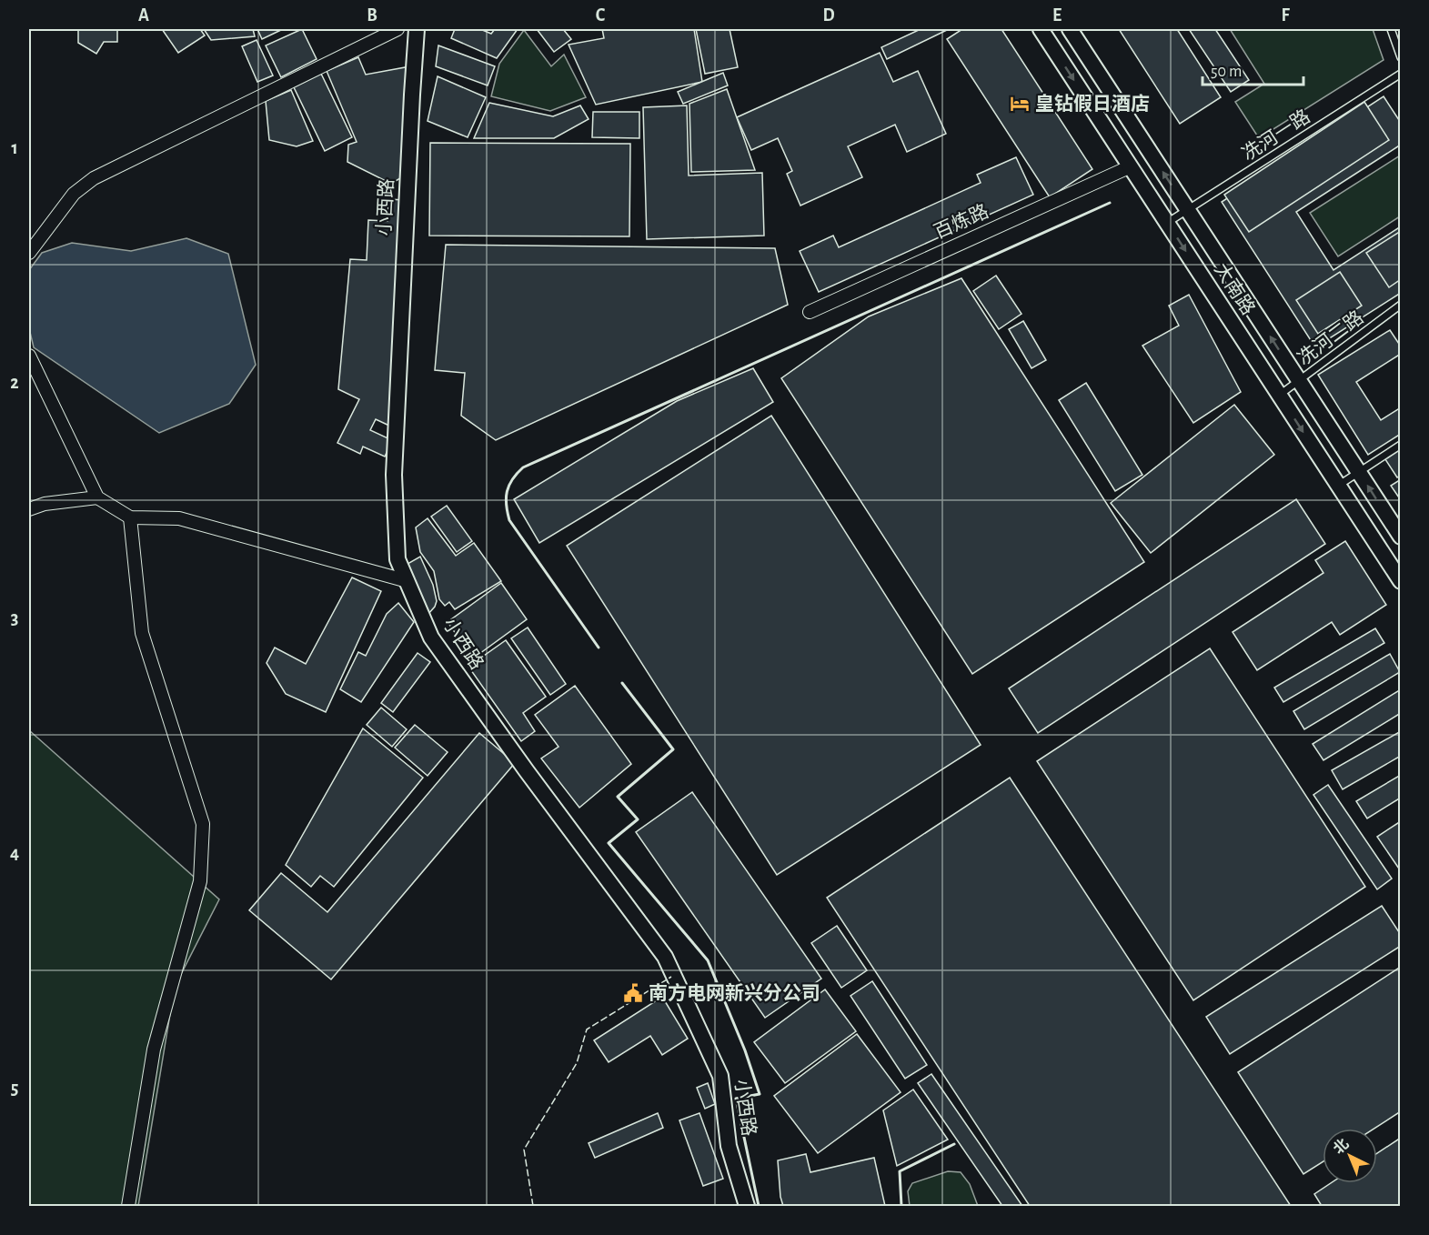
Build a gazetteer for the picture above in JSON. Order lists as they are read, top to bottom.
{
  "streets": {
    "street": ["小西路", "百炼路", "大南路"],
    "lane": ["冼河一路", "冼河二路"]
  },
  "crossings": [
    ["冼河一路", "大南路"],
    ["百炼路", "大南路"],
    ["大南路", "冼河二路"]
  ],
  "places": {
    "hotel": ["皇钻假日酒店"],
    "public building": ["南方电网新兴分公司"]
  },
  "scale_bar": "50 m",
  "north": "top left",
  "grid": {
    "columns": [
      "A",
      "B",
      "C",
      "D",
      "E",
      "F"
    ],
    "rows": [
      "1",
      "2",
      "3",
      "4",
      "5"
    ]
  }
}
